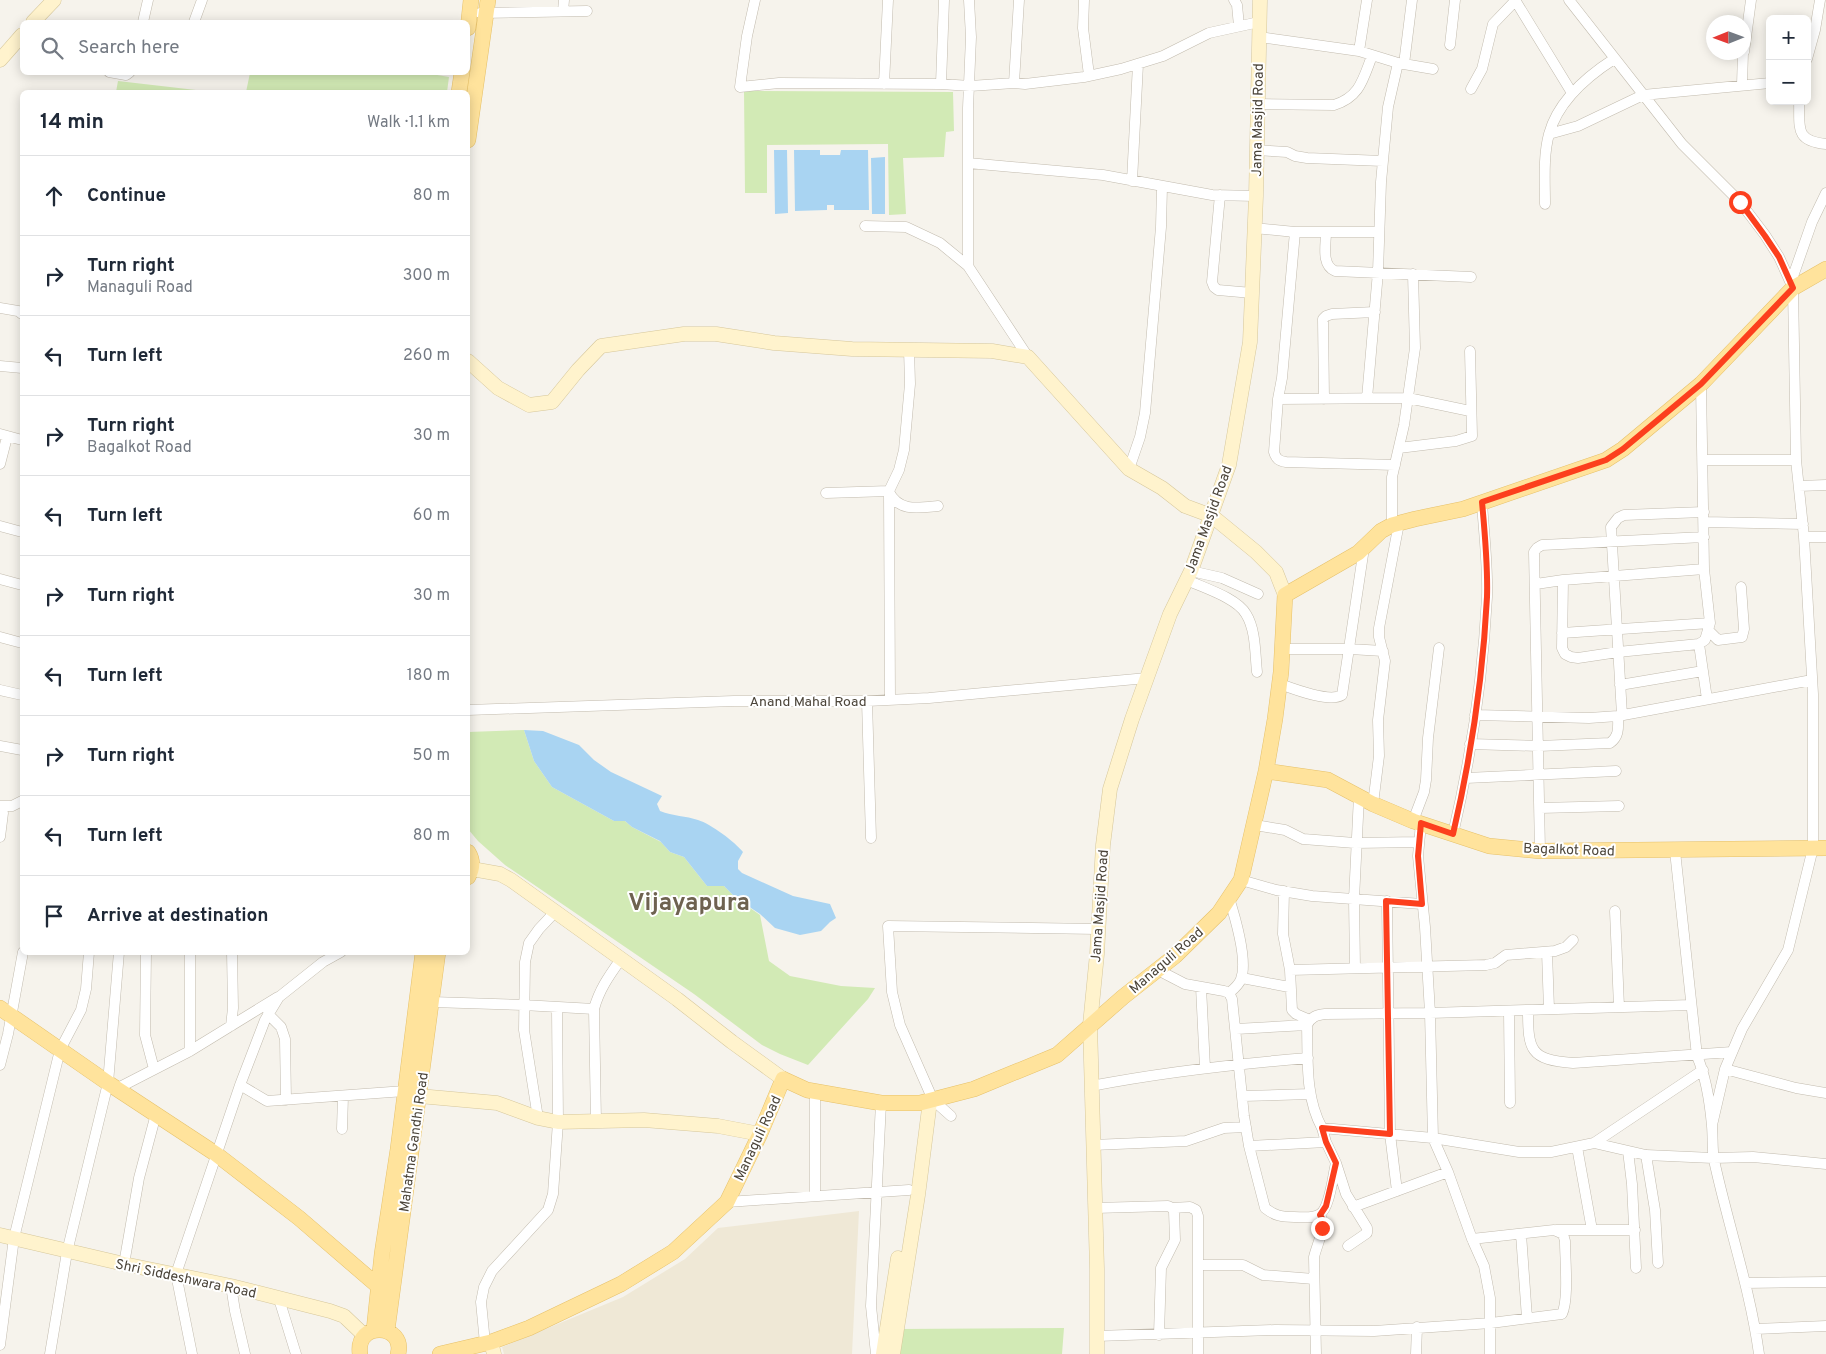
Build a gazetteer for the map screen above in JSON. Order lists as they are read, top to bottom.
{
  "streets": {
    "main road": ["Bagalkot Road", "Managuli Road", "Mahatma Gandhi Road"],
    "street": ["Jama Masjid Road", "Anand Mahal Road", "Shri Siddeshwara Road"]
  },
  "crossings": [
    ["Jama Masjid Road", "Anand Mahal Road"],
    ["Jama Masjid Road", "Managuli Road"],
    ["Bagalkot Road", "Managuli Road"],
    ["Mahatma Gandhi Road", "Shri Siddeshwara Road"]
  ],
  "districts": ["Vijayapura"],
  "north": "left",
  "page": {
    "map_buttons": ["+", "−"],
    "search": "Search here",
    "heading": ["14 min", "Walk · 1.1 km"],
    "list": [
      ["Continue", "80 m"],
      ["Turn right", "Managuli Road", "300 m"],
      ["Turn left", "260 m"],
      ["Turn right", "Bagalkot Road", "30 m"],
      ["Turn left", "60 m"],
      ["Turn right", "30 m"],
      ["Turn left", "180 m"],
      ["Turn right", "50 m"],
      ["Turn left", "80 m"],
      "Arrive at destination"
    ]
  }
}
